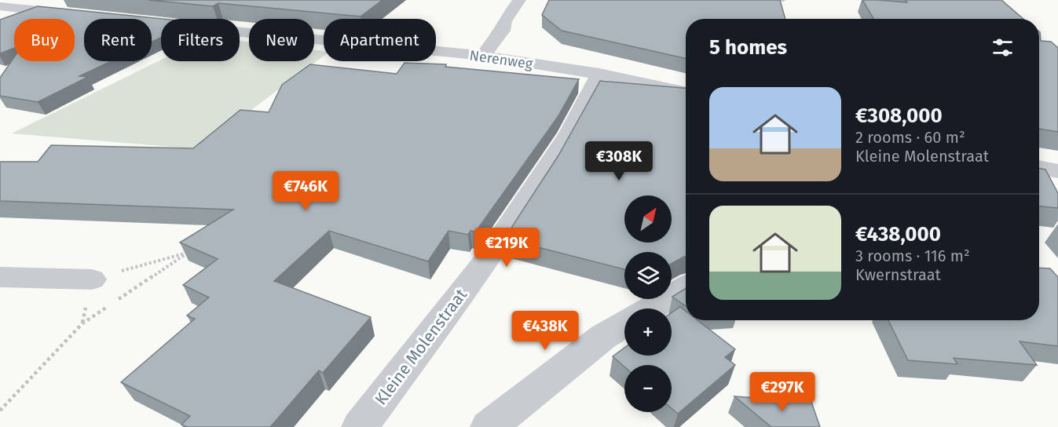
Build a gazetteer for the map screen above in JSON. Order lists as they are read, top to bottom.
{
  "streets": {
    "street": ["Nerenweg", "Kleine Molenstraat"]
  },
  "crossings": [
    ["Nerenweg", "Kleine Molenstraat"]
  ],
  "north": "top right",
  "page": {
    "chip": [
      "Buy",
      "Rent",
      "Filters",
      "New",
      "Apartment"
    ],
    "heading": "5 homes",
    "list": [
      {
        "name": "€308,000",
        "note": "2 rooms · 60 m² · Kleine Molenstraat"
      },
      {
        "name": "€438,000",
        "note": "3 rooms · 116 m² · Kwernstraat"
      }
    ],
    "price": [
      "€308K",
      "€746K",
      "€219K",
      "€438K",
      "€297K"
    ],
    "map_buttons": ["+", "−"]
  }
}
